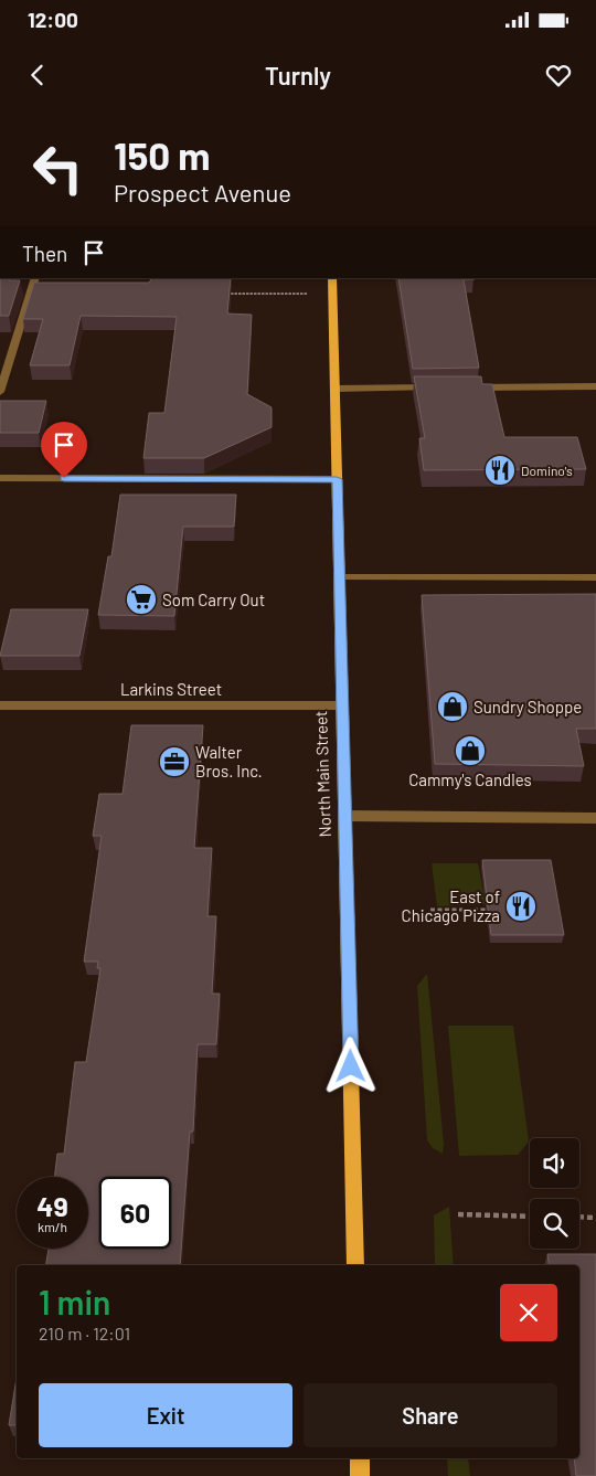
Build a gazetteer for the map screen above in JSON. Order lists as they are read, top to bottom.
{
  "streets": {
    "main road": ["North Main Street"],
    "street": ["Larkins Street"]
  },
  "crossings": [
    ["Larkins Street", "North Main Street"]
  ],
  "places": {
    "restaurant": ["Domino's", "East of Chicago Pizza"],
    "supermarket": ["Som Carry Out"],
    "shop": ["Sundry Shoppe", "Cammy's Candles"],
    "office": ["Walter Bros. Inc."]
  },
  "page": {
    "status": "12:00",
    "header": "Turnly",
    "turn": ["150 m", "Prospect Avenue"],
    "then": "Then",
    "speed": "49 km/h",
    "limit": "60",
    "heading": ["1 min", "210 m · 12:01"],
    "buttons": ["Exit", "Share"]
  }
}
